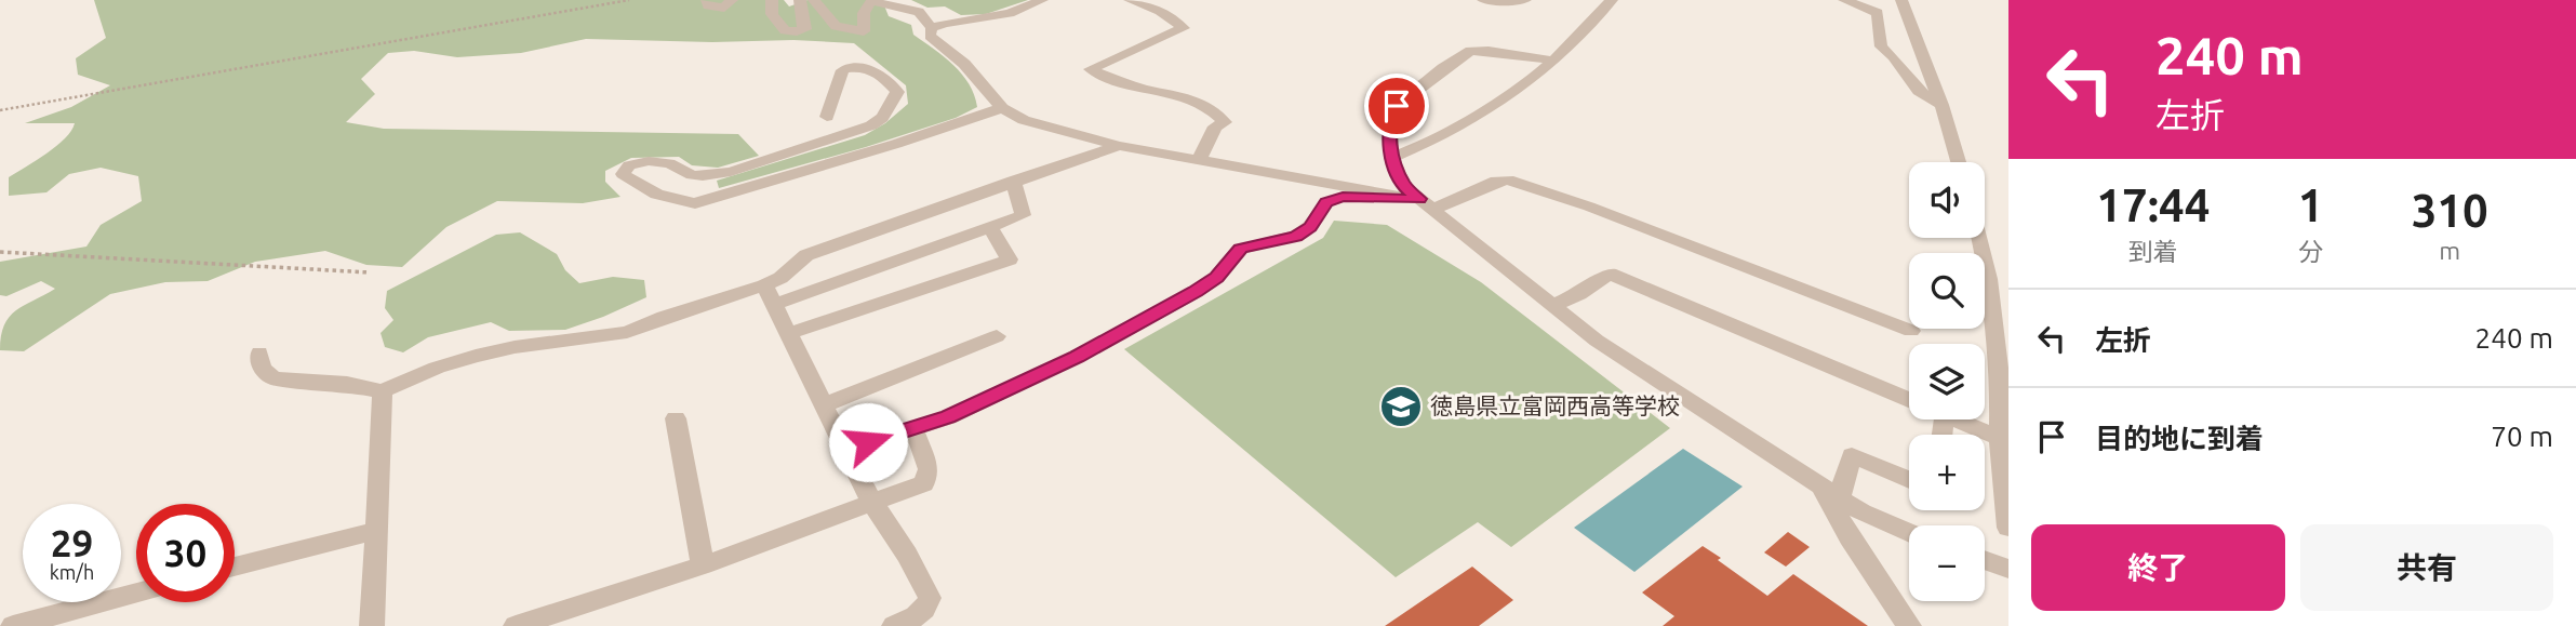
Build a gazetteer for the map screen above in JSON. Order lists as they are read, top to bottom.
{
  "places": {
    "school or university": ["徳島県立富岡西高等学校"]
  },
  "page": {
    "turn": ["240 m", "左折"],
    "eta": [
      "17:44",
      "到着",
      "1",
      "分",
      "310",
      "m"
    ],
    "map_buttons": ["+", "−"],
    "list": [
      {
        "name": "左折",
        "value": "240 m"
      },
      {
        "name": "目的地に到着",
        "value": "70 m"
      }
    ],
    "speed": "29 km/h",
    "limit": "30",
    "buttons": ["終了", "共有"]
  }
}
